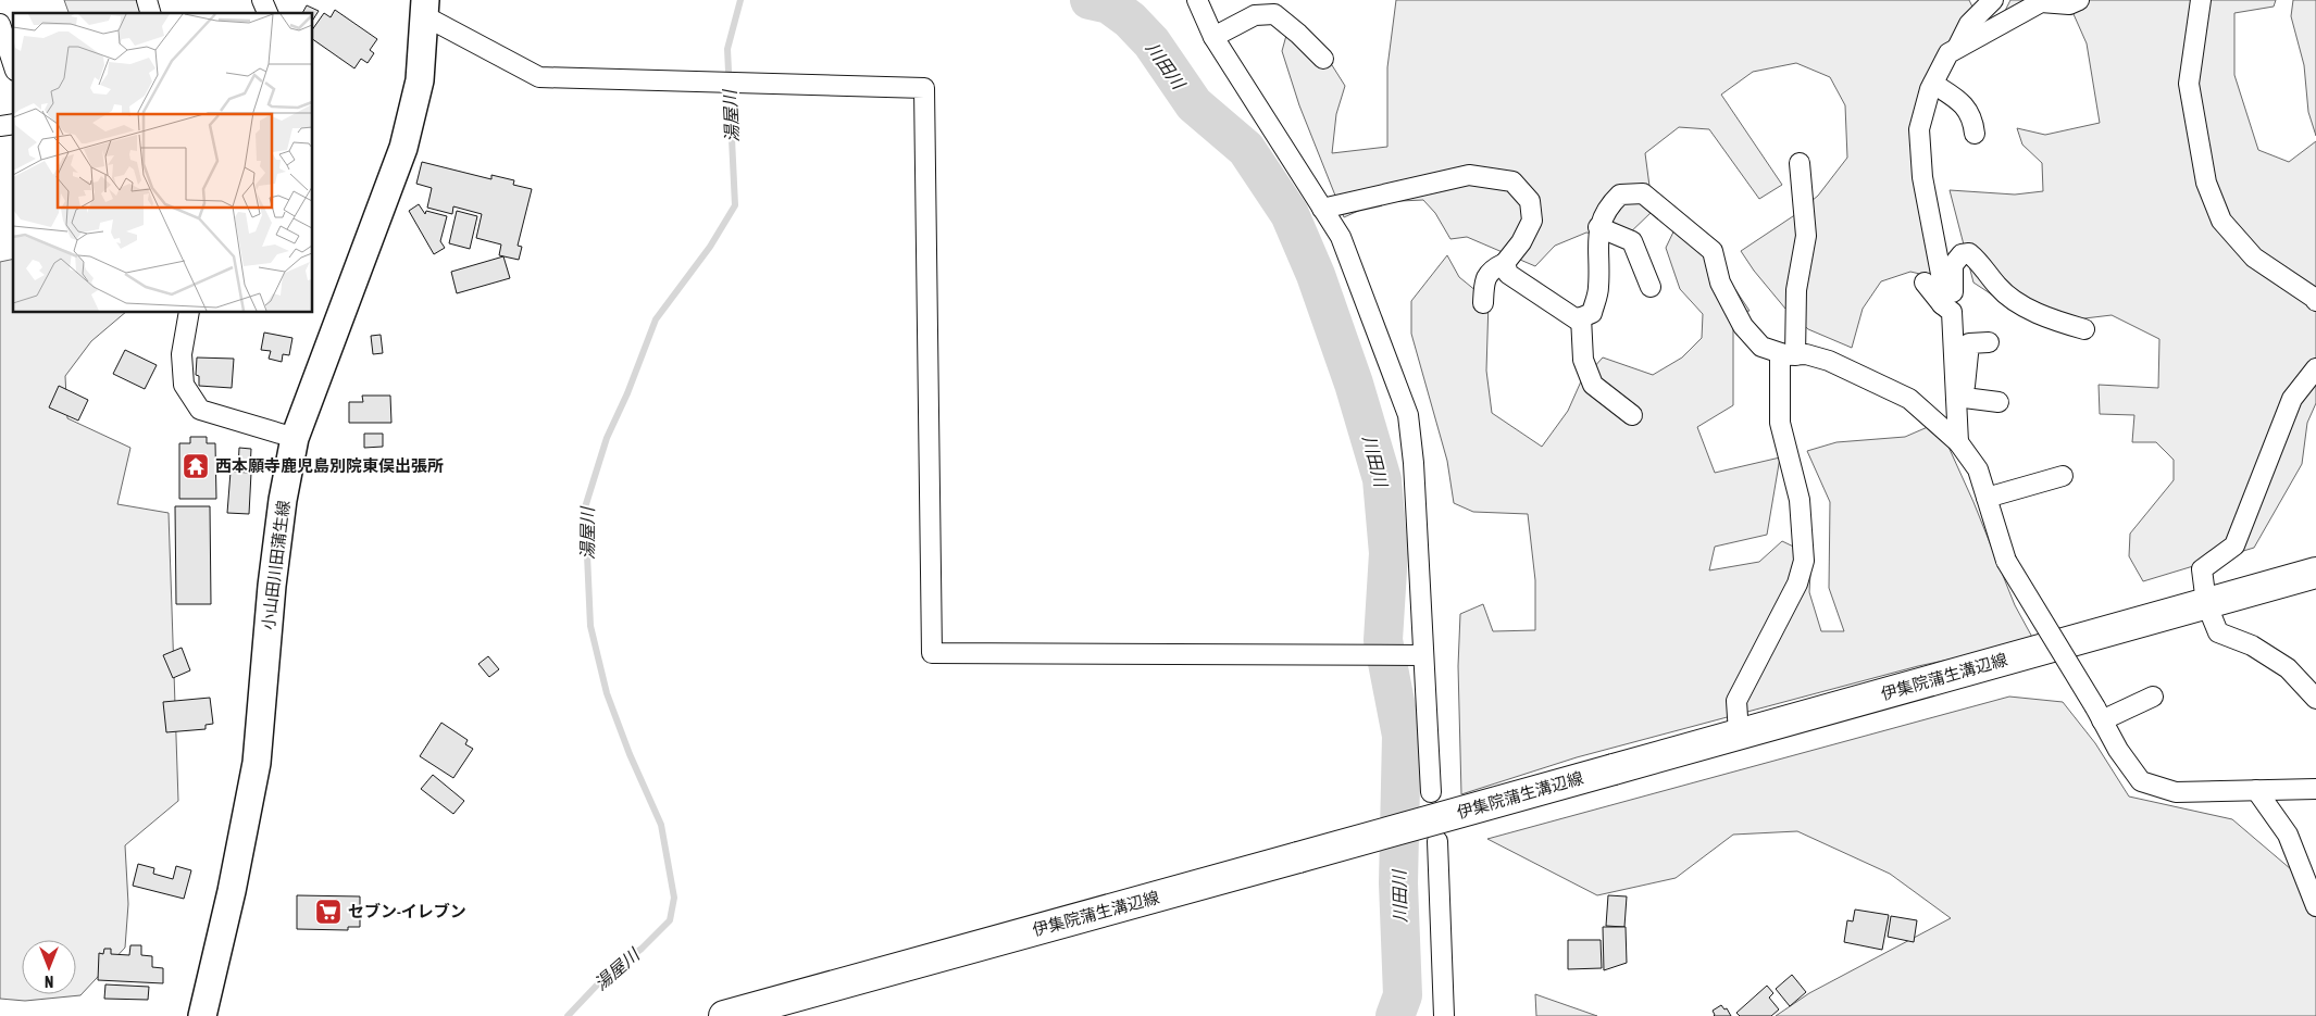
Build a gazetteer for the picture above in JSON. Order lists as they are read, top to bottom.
{
  "streets": {
    "main road": ["小山田川田蒲生線", "伊集院蒲生溝辺線"]
  },
  "water": ["川田川", "湯屋川"],
  "places": {
    "temple": ["西本願寺鹿児島別院東俣出張所"],
    "supermarket": ["セブン-イレブン"]
  },
  "north": "bottom"
}
